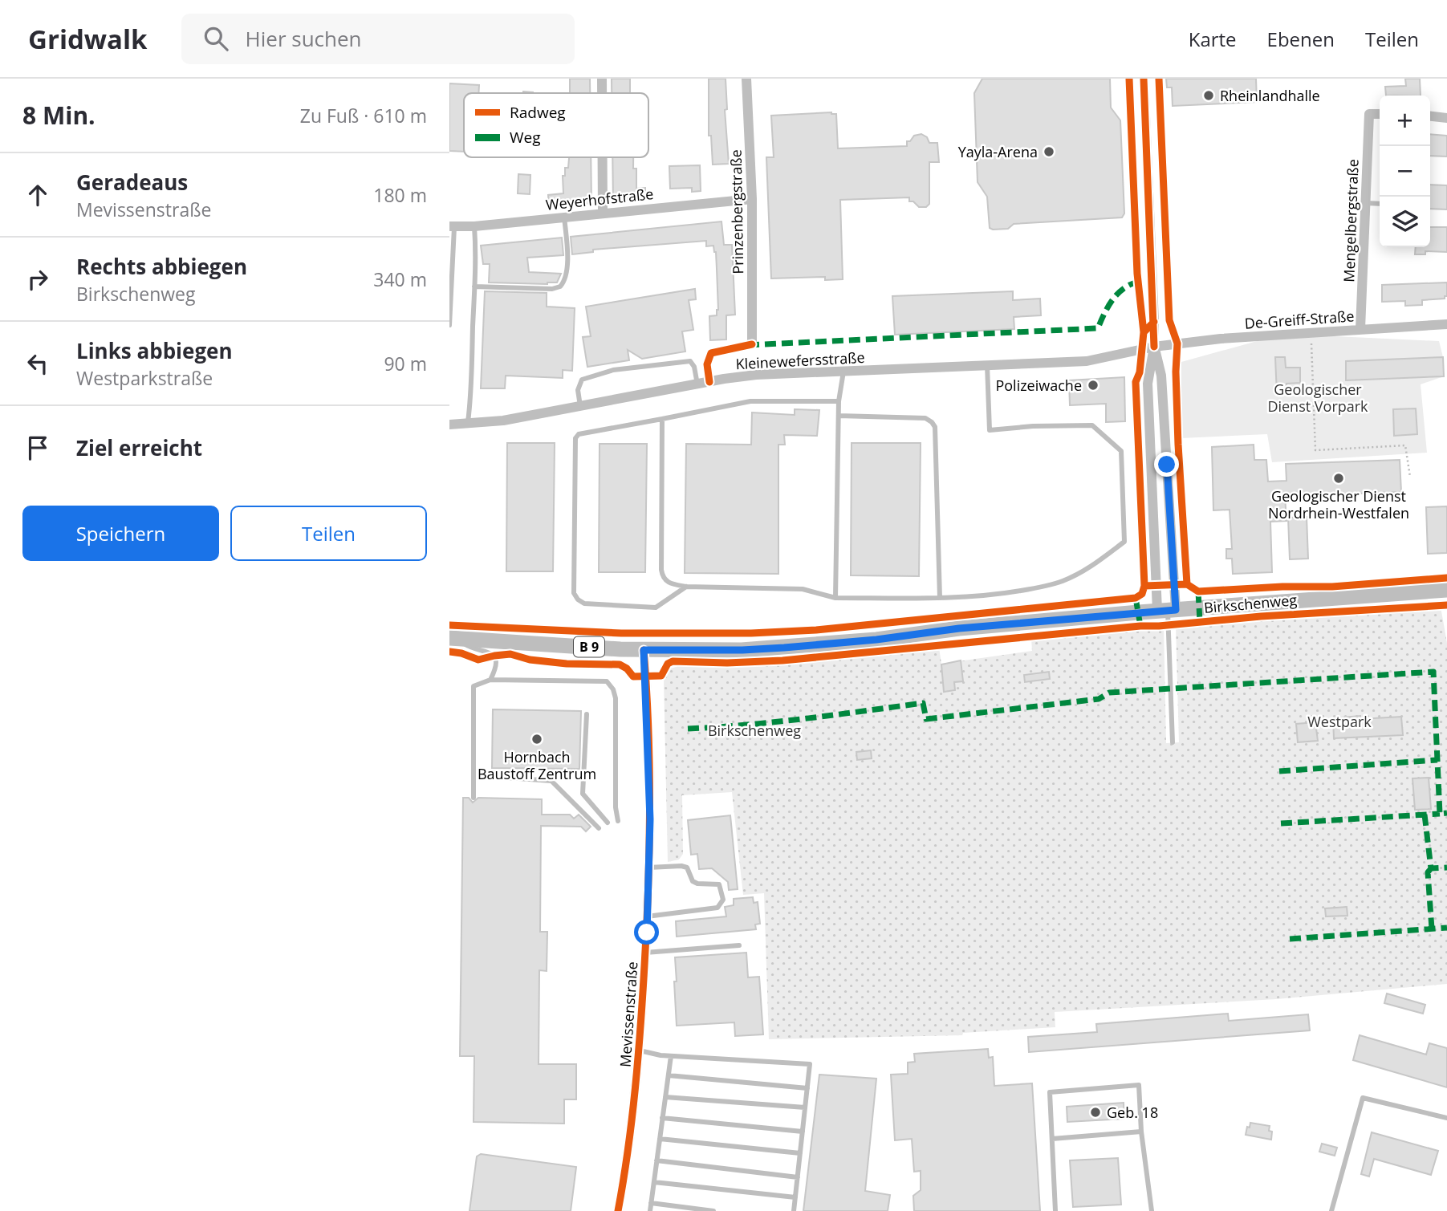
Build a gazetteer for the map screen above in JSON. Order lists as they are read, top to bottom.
{
  "streets": {
    "main road": ["Birkschenweg", "B 9"],
    "street": [
      "Weyerhofstraße",
      "Prinzenbergstraße",
      "Mengelbergstraße",
      "De-Greiff-Straße",
      "Kleinewefersstraße",
      "Mevissenstraße"
    ]
  },
  "crossings": [
    ["Weyerhofstraße", "Prinzenbergstraße"],
    ["Mengelbergstraße", "De-Greiff-Straße"],
    ["De-Greiff-Straße", "Kleinewefersstraße"],
    ["Birkschenweg", "Mevissenstraße"]
  ],
  "parks": ["Geologischer Dienst Vorpark", "Westpark", "Birkschenweg"],
  "places": [
    "Rheinlandhalle",
    "Yayla-Arena",
    "Polizeiwache",
    "Geologischer Dienst Nordrhein-Westfalen",
    "Hornbach Baustoff Zentrum",
    "Geb. 18"
  ],
  "legend": ["Radweg", "Weg"],
  "page": {
    "header": "Gridwalk",
    "search": "Hier suchen",
    "nav": ["Karte", "Ebenen", "Teilen"],
    "heading": ["8 Min.", "Zu Fuß · 610 m"],
    "map_buttons": ["+", "−"],
    "list": [
      ["Geradeaus", "Mevissenstraße", "180 m"],
      ["Rechts abbiegen", "Birkschenweg", "340 m"],
      ["Links abbiegen", "Westparkstraße", "90 m"],
      "Ziel erreicht"
    ],
    "buttons": ["Speichern", "Teilen"]
  }
}
